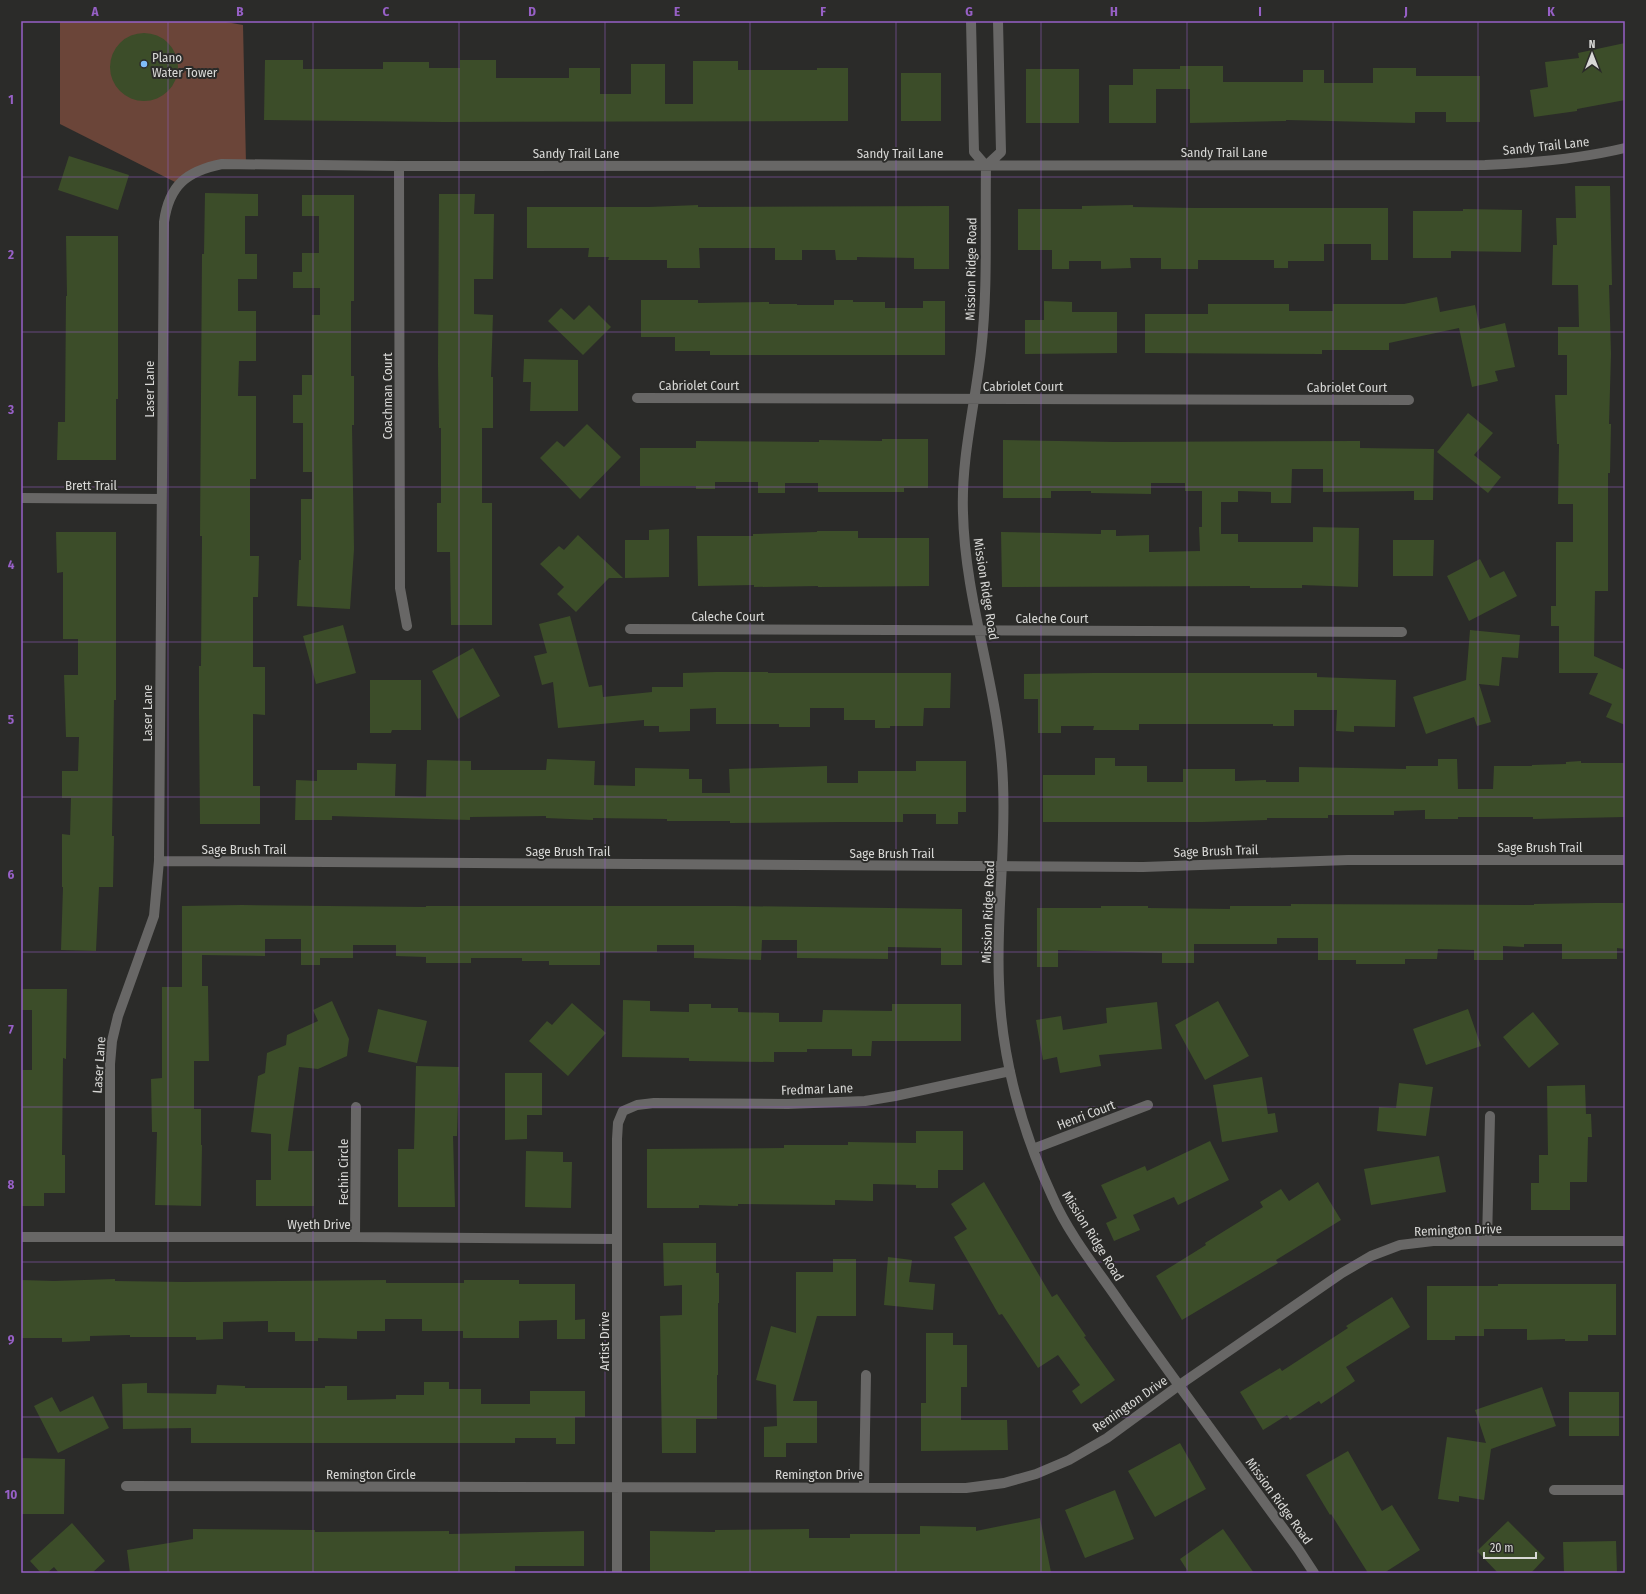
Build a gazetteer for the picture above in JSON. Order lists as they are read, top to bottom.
{
  "streets": {
    "street": [
      "Sandy Trail Lane",
      "Mission Ridge Road",
      "Cabriolet Court",
      "Laser Lane",
      "Coachman Court",
      "Brett Trail",
      "Caleche Court",
      "Sage Brush Trail",
      "Fredmar Lane",
      "Henri Court",
      "Fechin Circle",
      "Wyeth Drive",
      "Remington Drive",
      "Artist Drive",
      "Remington Circle"
    ]
  },
  "crossings": [
    ["Sandy Trail Lane", "Mission Ridge Road"],
    ["Sandy Trail Lane", "Laser Lane"],
    ["Sandy Trail Lane", "Coachman Court"],
    ["Mission Ridge Road", "Cabriolet Court"],
    ["Mission Ridge Road", "Caleche Court"],
    ["Mission Ridge Road", "Sage Brush Trail"],
    ["Mission Ridge Road", "Fredmar Lane"],
    ["Mission Ridge Road", "Henri Court"],
    ["Mission Ridge Road", "Remington Drive"],
    ["Laser Lane", "Brett Trail"],
    ["Laser Lane", "Sage Brush Trail"],
    ["Laser Lane", "Wyeth Drive"],
    ["Fredmar Lane", "Artist Drive"],
    ["Fechin Circle", "Wyeth Drive"],
    ["Wyeth Drive", "Artist Drive"],
    ["Remington Drive", "Artist Drive"],
    ["Remington Drive", "Remington Circle"],
    ["Artist Drive", "Remington Circle"]
  ],
  "places": ["Plano Water Tower"],
  "scale_bar": "20 m",
  "north": "top",
  "grid": {
    "columns": [
      "A",
      "B",
      "C",
      "D",
      "E",
      "F",
      "G",
      "H",
      "I",
      "J",
      "K"
    ],
    "rows": [
      "1",
      "2",
      "3",
      "4",
      "5",
      "6",
      "7",
      "8",
      "9",
      "10"
    ]
  }
}
